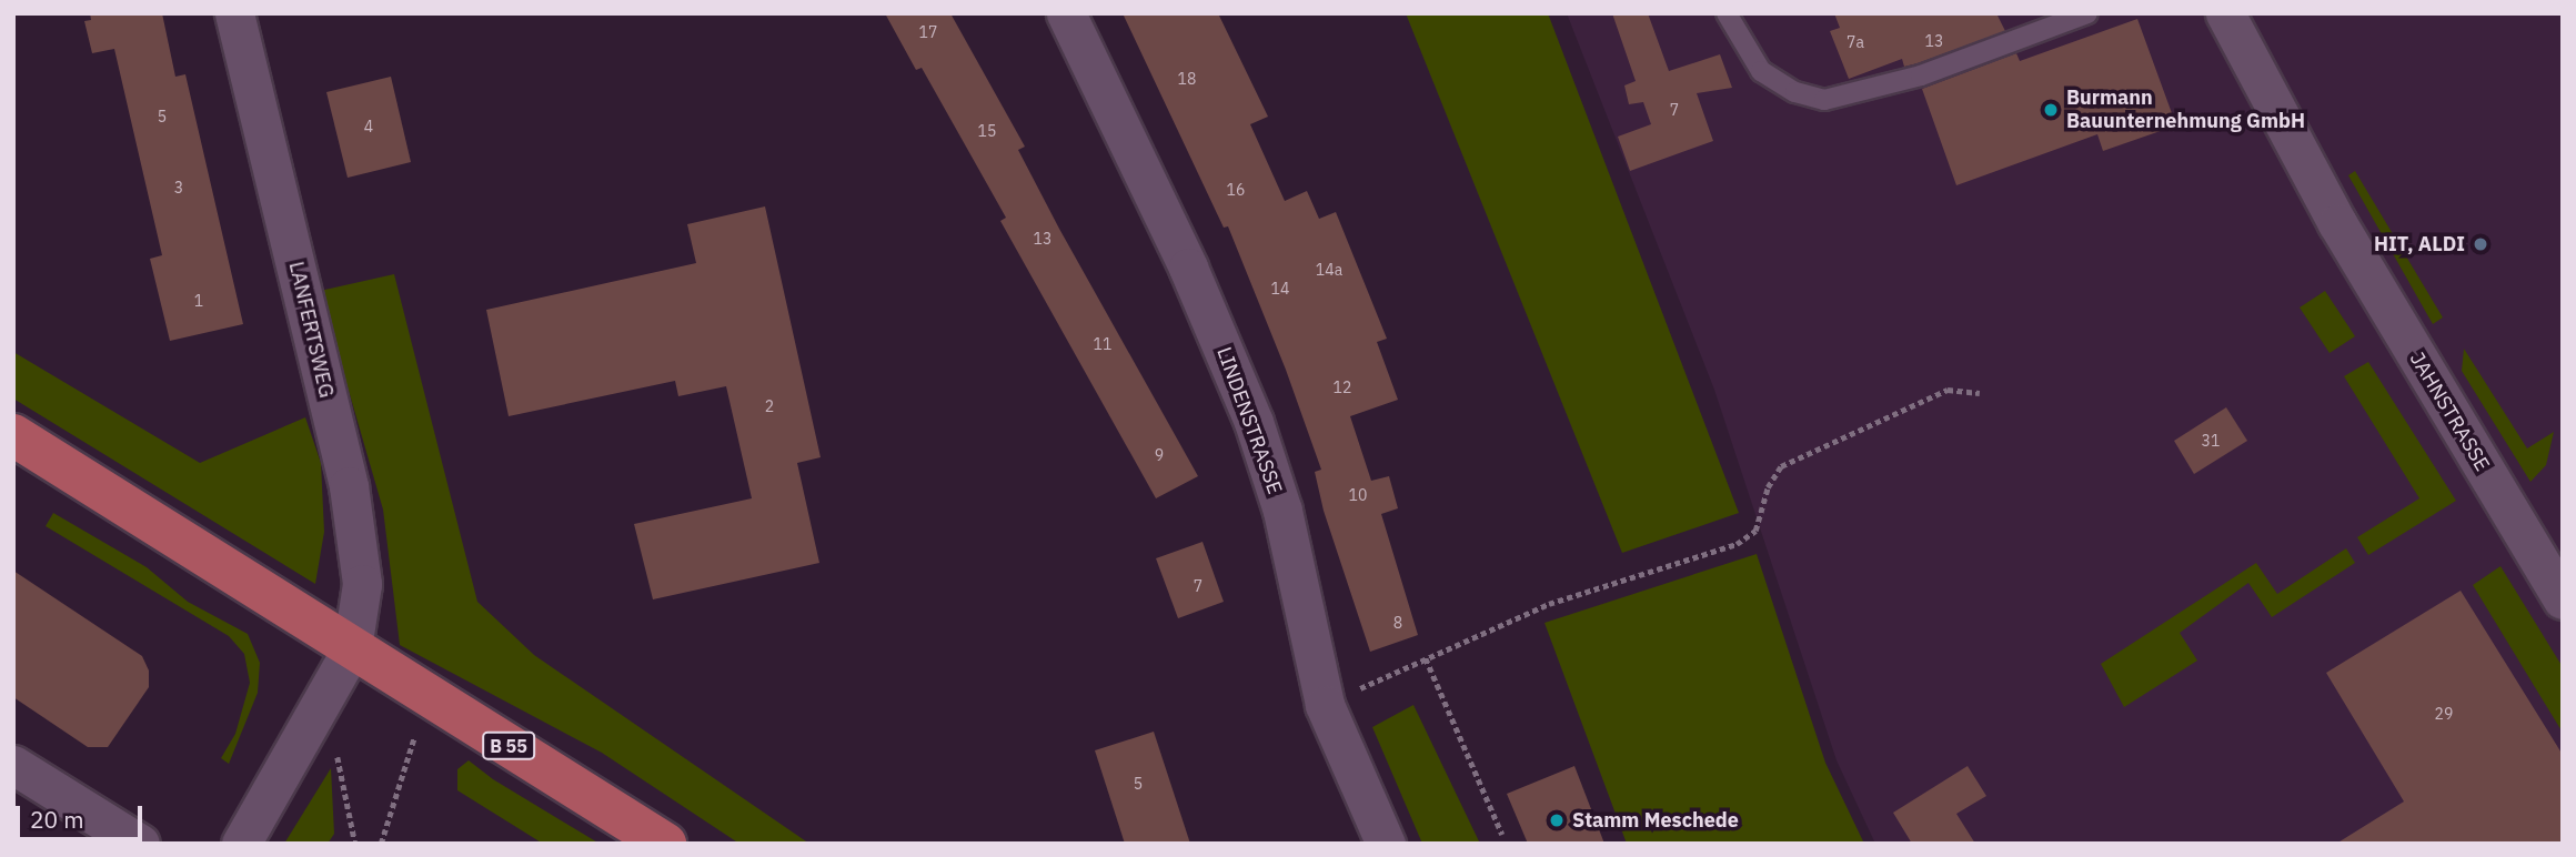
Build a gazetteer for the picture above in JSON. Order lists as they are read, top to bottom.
{
  "streets": {
    "main road": ["B 55"],
    "street": ["LANFERTSWEG", "JAHNSTRASSE", "LINDENSTRASSE"]
  },
  "crossings": [
    ["LANFERTSWEG", "B 55"]
  ],
  "places": ["Burmann Bauunternehmung GmbH", "HIT, ALDI", "Stamm Meschede"],
  "house_numbers": [
    "17",
    "13",
    "7a",
    "18",
    "7",
    "5",
    "4",
    "15",
    "3",
    "16",
    "13",
    "14a",
    "14",
    "1",
    "11",
    "12",
    "2",
    "31",
    "9",
    "10",
    "7",
    "8",
    "29",
    "5"
  ],
  "scale_bar": "20 m"
}
